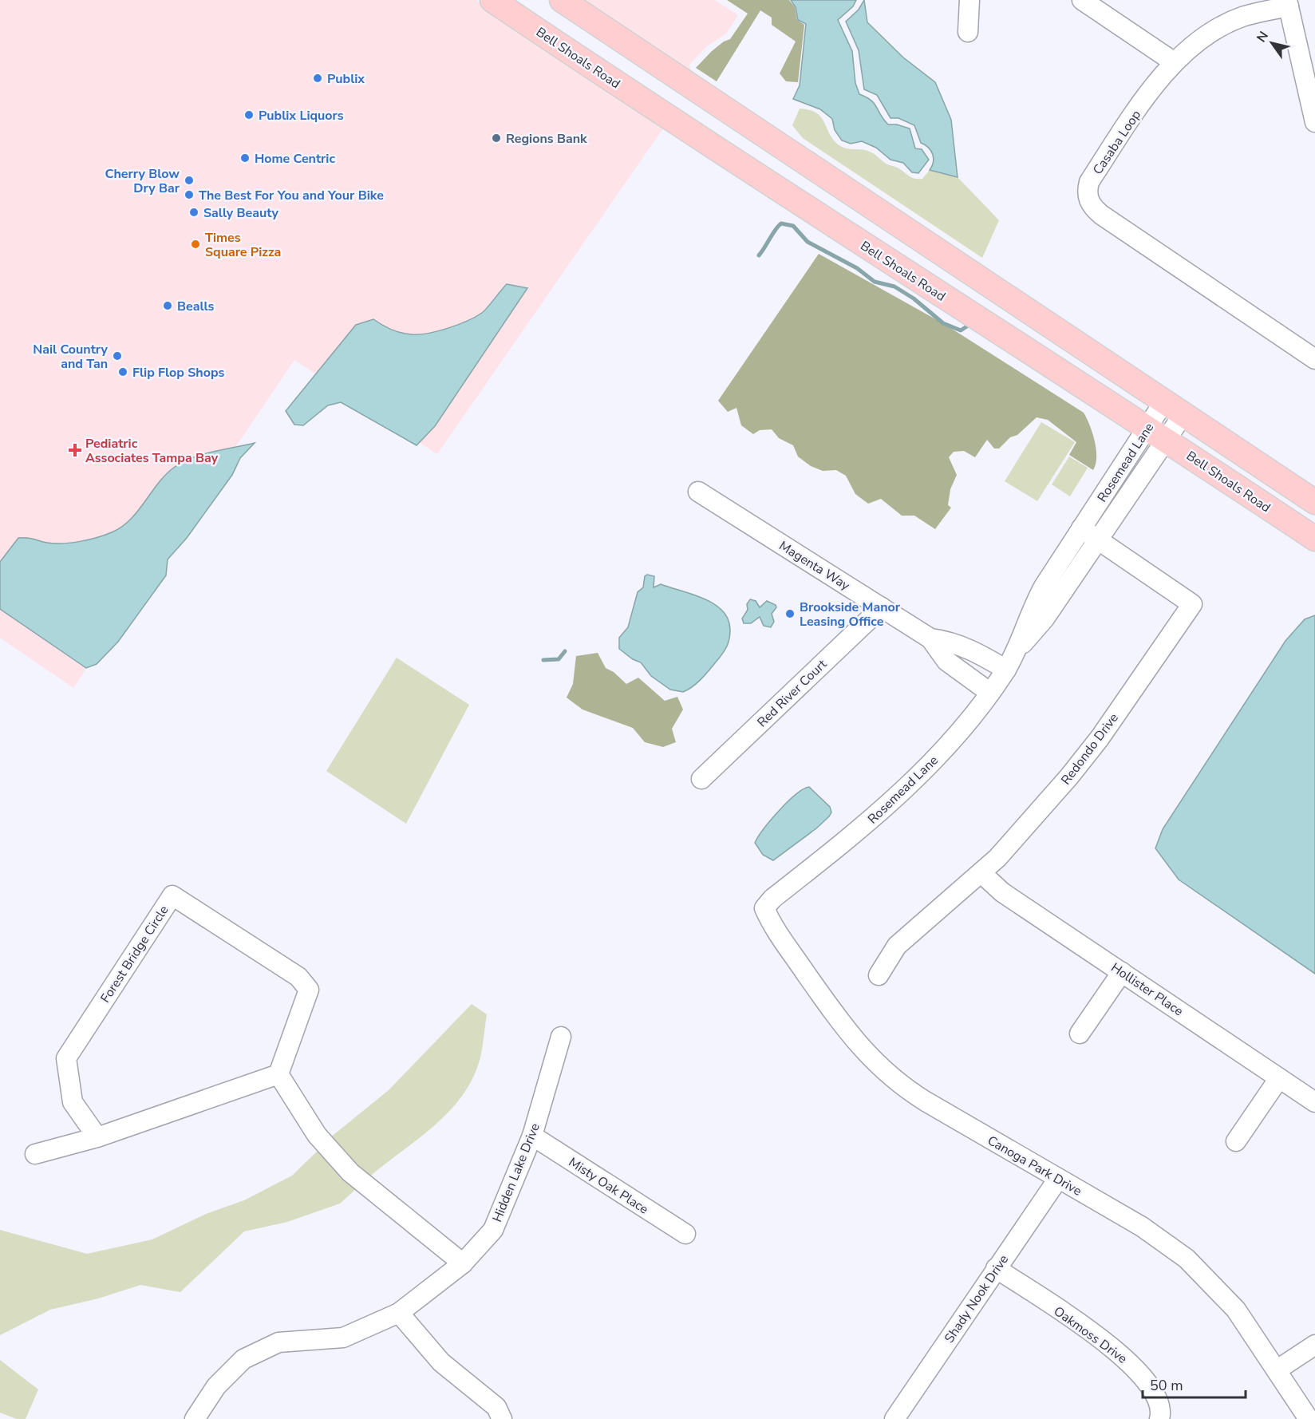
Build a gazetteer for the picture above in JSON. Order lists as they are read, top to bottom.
{
  "streets": {
    "main road": ["Bell Shoals Road"],
    "street": [
      "Casaba Loop",
      "Rosemead Lane",
      "Magenta Way",
      "Red River Court",
      "Redondo Drive",
      "Forest Bridge Circle",
      "Hollister Place",
      "Canoga Park Drive",
      "Hidden Lake Drive",
      "Misty Oak Place",
      "Shady Nook Drive",
      "Oakmoss Drive"
    ]
  },
  "crossings": [
    ["Bell Shoals Road", "Rosemead Lane"],
    ["Rosemead Lane", "Magenta Way"],
    ["Rosemead Lane", "Redondo Drive"],
    ["Rosemead Lane", "Canoga Park Drive"],
    ["Magenta Way", "Red River Court"],
    ["Redondo Drive", "Hollister Place"],
    ["Canoga Park Drive", "Shady Nook Drive"],
    ["Hidden Lake Drive", "Misty Oak Place"],
    ["Shady Nook Drive", "Oakmoss Drive"]
  ],
  "places": {
    "other": [
      "Publix",
      "Publix Liquors",
      "Regions Bank",
      "Home Centric",
      "Cherry Blow Dry Bar",
      "The Best For You and Your Bike",
      "Sally Beauty",
      "Times Square Pizza",
      "Bealls",
      "Nail Country and Tan",
      "Flip Flop Shops",
      "Brookside Manor Leasing Office"
    ],
    "health": ["Pediatric Associates Tampa Bay"]
  },
  "scale_bar": "50 m",
  "north": "top left"
}
